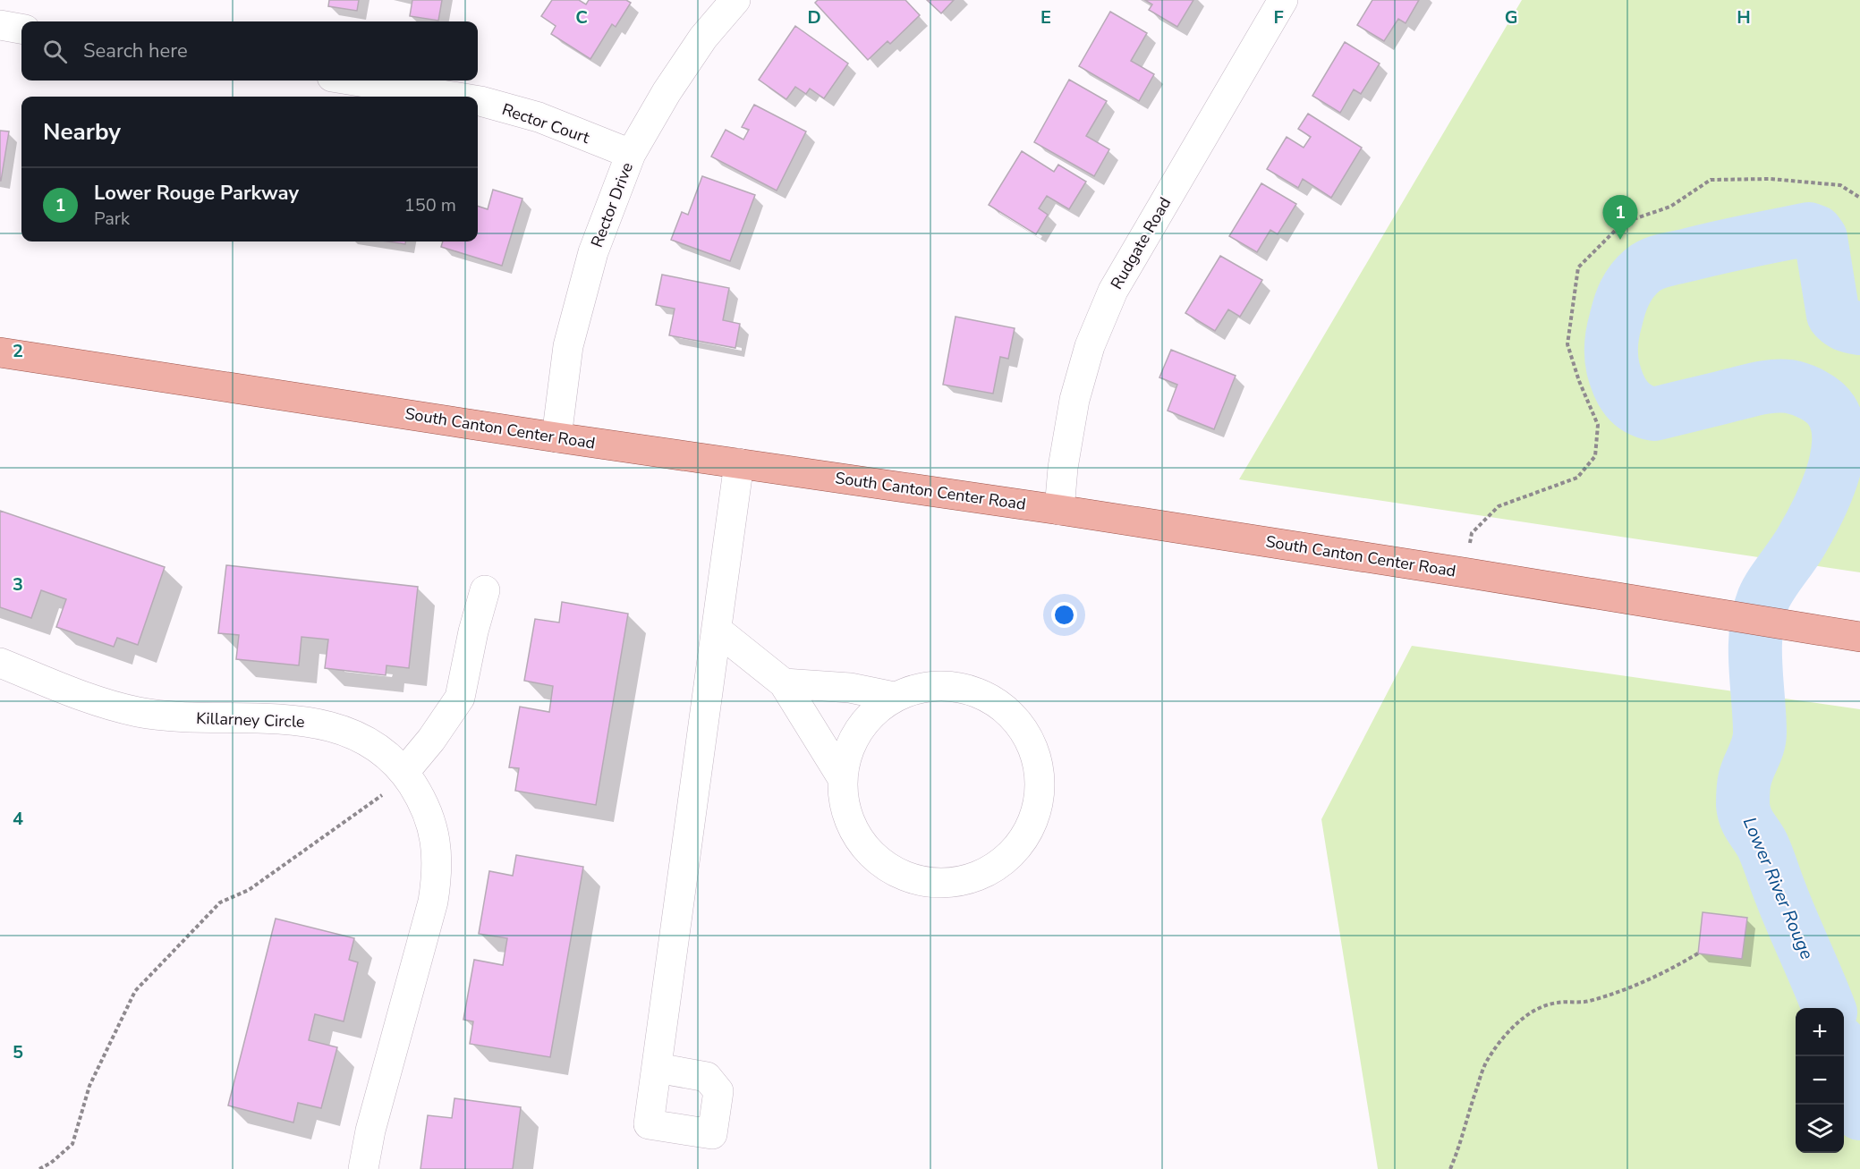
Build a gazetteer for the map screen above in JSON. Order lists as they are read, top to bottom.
{
  "streets": {
    "main road": ["South Canton Center Road"],
    "street": [
      "Rector Court",
      "Rector Drive",
      "Rudgate Road",
      "Killarney Circle"
    ]
  },
  "crossings": [
    ["Rector Court", "Rector Drive"],
    ["Rector Drive", "South Canton Center Road"],
    ["Rudgate Road", "South Canton Center Road"]
  ],
  "water": ["Lower River Rouge"],
  "page": {
    "search": "Search here",
    "heading": "Nearby",
    "list": [
      {
        "mark": "1",
        "name": "Lower Rouge Parkway",
        "note": "Park",
        "value": "150 m"
      }
    ],
    "pins": "1",
    "map_buttons": ["+", "−"]
  },
  "grid": {
    "columns": [
      "C",
      "D",
      "E",
      "F",
      "G",
      "H"
    ],
    "rows": [
      "2",
      "3",
      "4",
      "5"
    ]
  }
}
